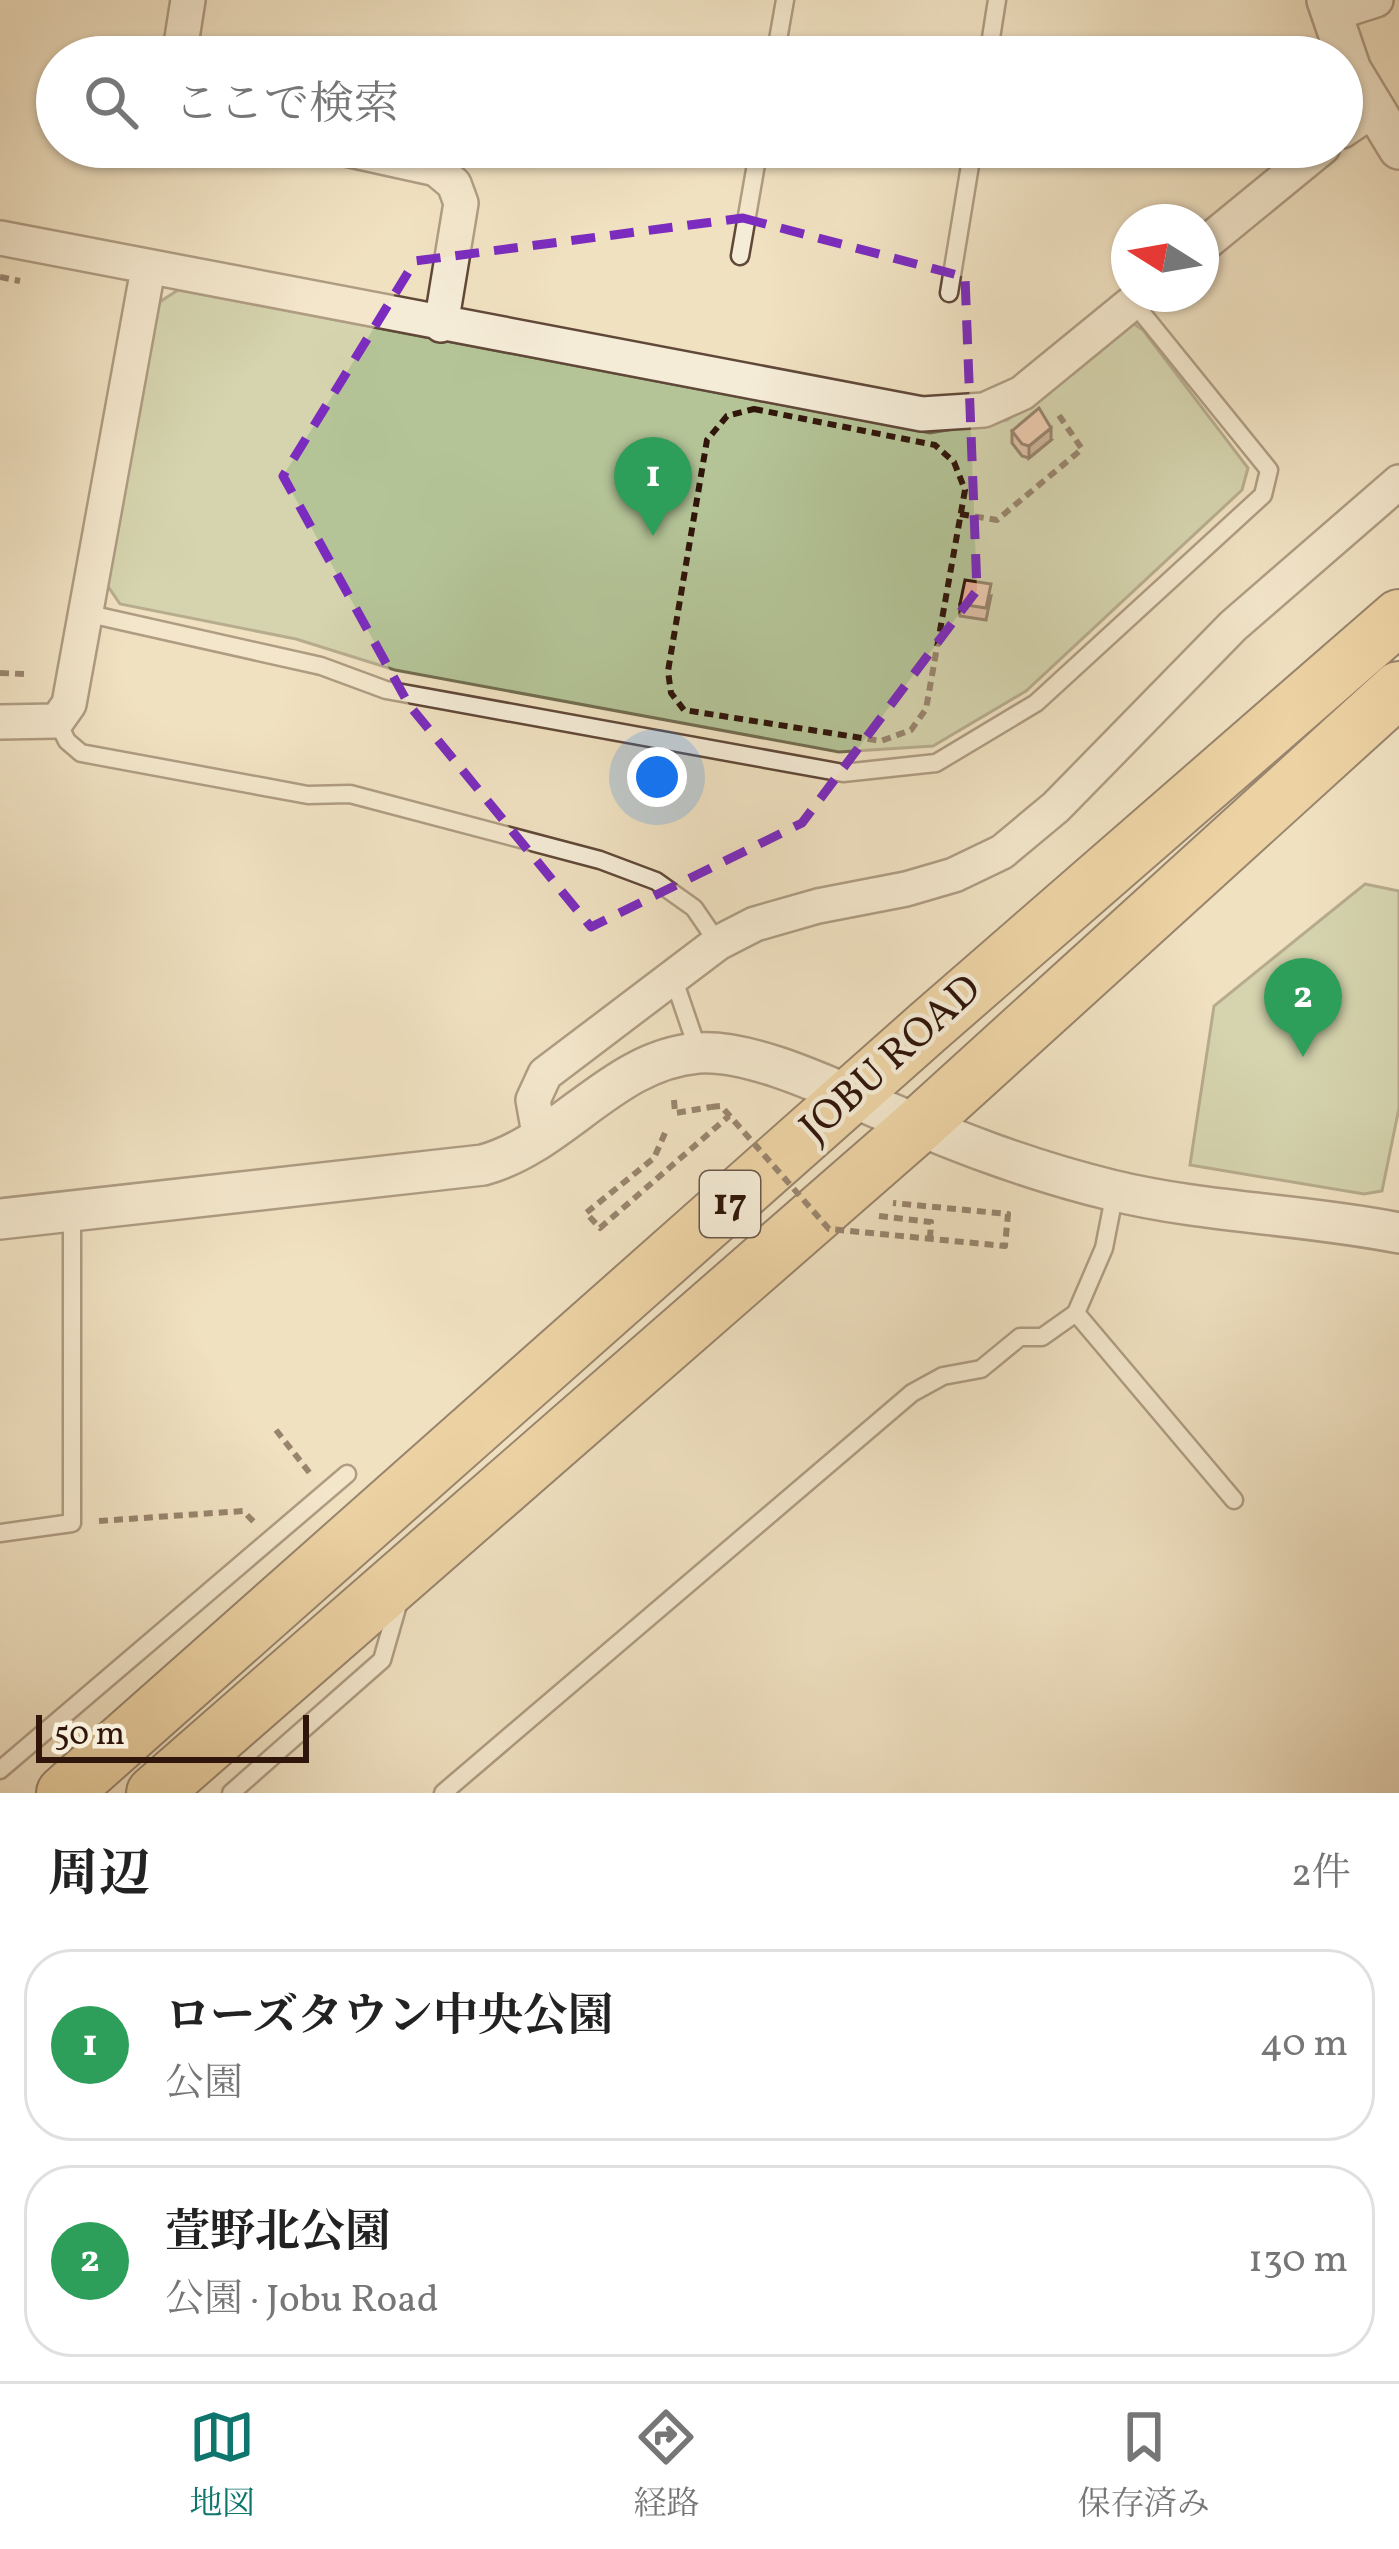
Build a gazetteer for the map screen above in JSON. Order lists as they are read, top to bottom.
{
  "streets": {
    "highway": ["JOBU ROAD", "17"]
  },
  "scale_bar": "50 m",
  "north": "left",
  "page": {
    "search": "ここで検索",
    "pins": ["1", "2"],
    "scale": "50 m",
    "heading": ["周辺", "2件"],
    "list": [
      {
        "mark": "1",
        "name": "ローズタウン中央公園",
        "note": "公園",
        "value": "40 m"
      },
      {
        "mark": "2",
        "name": "萱野北公園",
        "note": "公園 · Jobu Road",
        "value": "130 m"
      }
    ],
    "nav": ["地図", "経路", "保存済み"]
  }
}
